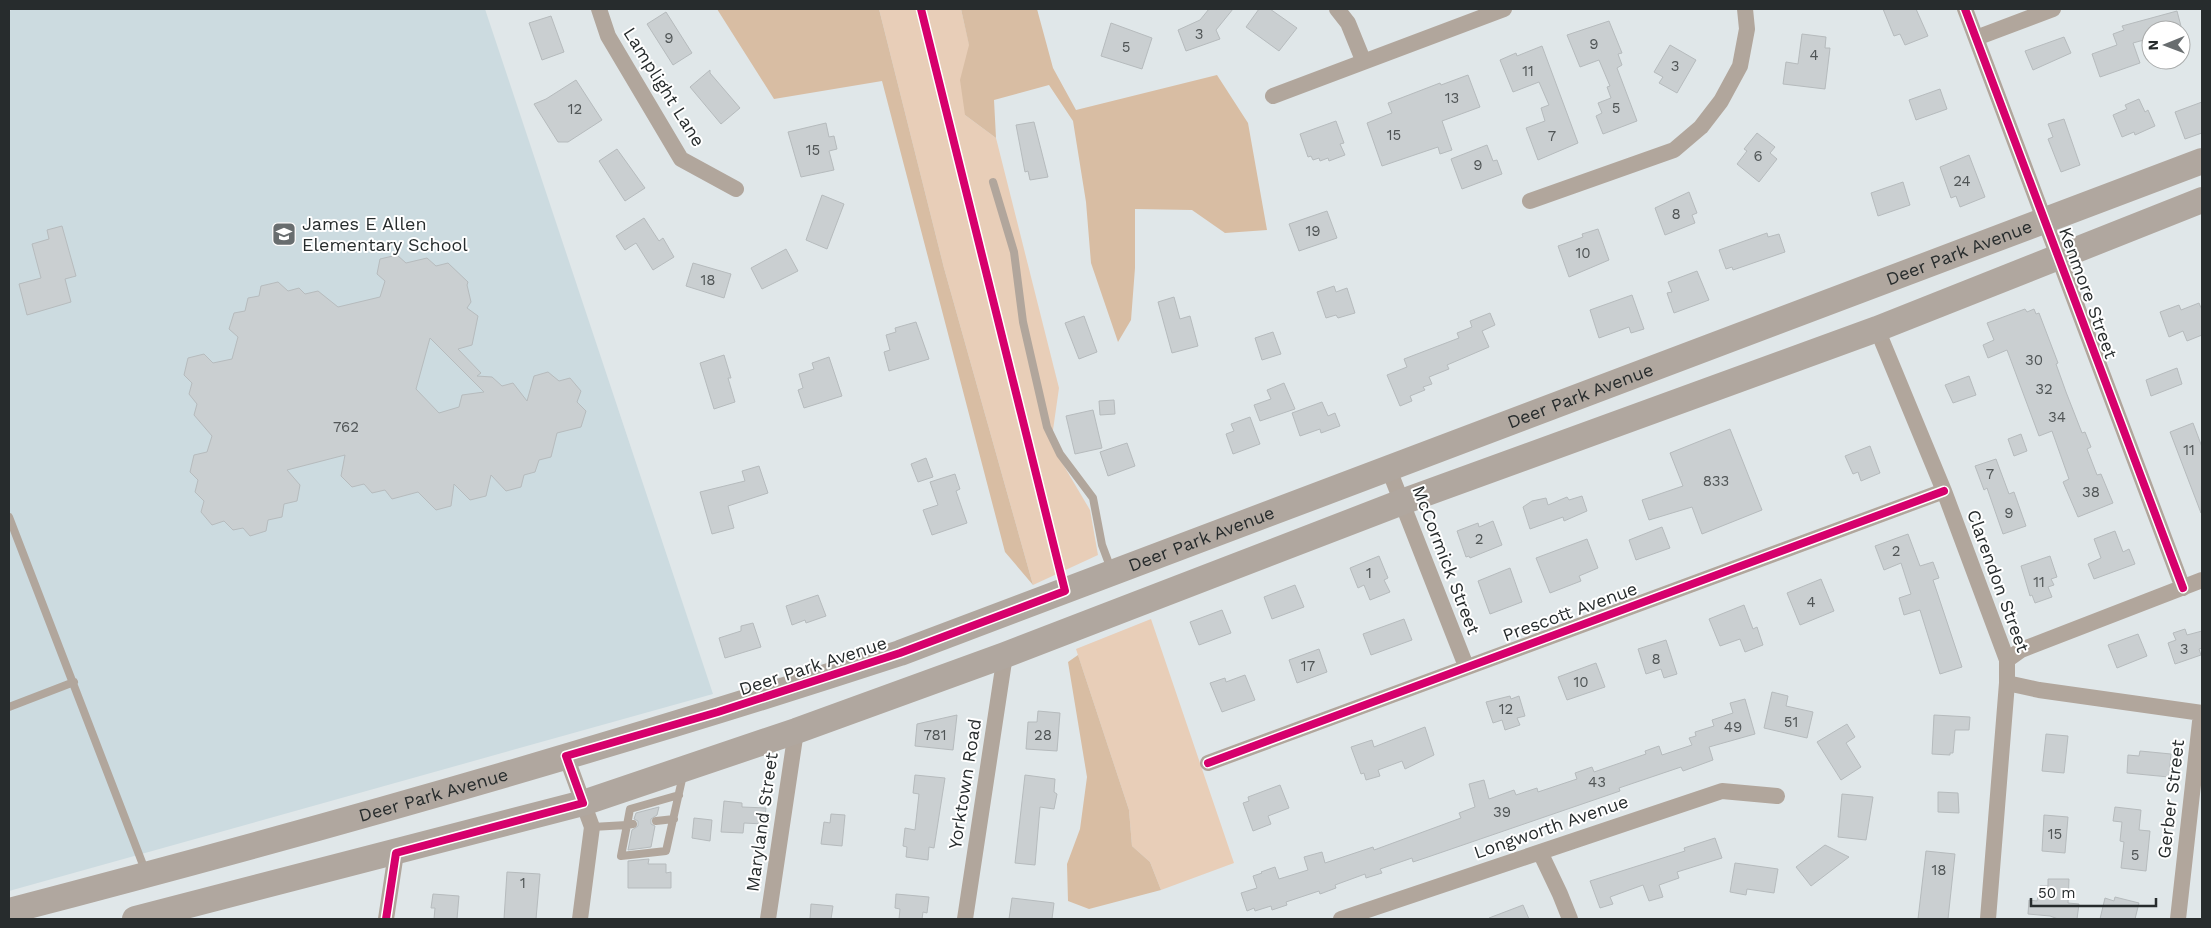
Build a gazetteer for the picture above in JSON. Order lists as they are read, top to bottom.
{
  "streets": {
    "main road": ["Deer Park Avenue"],
    "street": [
      "Lamplight Lane",
      "Kenmore Street",
      "McCormick Street",
      "Clarendon Street",
      "Prescott Avenue",
      "Yorktown Road",
      "Gerber Street",
      "Maryland Street",
      "Longworth Avenue"
    ]
  },
  "crossings": [
    ["Deer Park Avenue", "Kenmore Street"],
    ["Deer Park Avenue", "McCormick Street"],
    ["McCormick Street", "Prescott Avenue"],
    ["Clarendon Street", "Prescott Avenue"]
  ],
  "places": {
    "school or university": ["James E Allen Elementary School"]
  },
  "house_numbers": [
    "3",
    "9",
    "9",
    "5",
    "4",
    "3",
    "11",
    "13",
    "5",
    "12",
    "15",
    "7",
    "15",
    "6",
    "9",
    "24",
    "8",
    "19",
    "10",
    "18",
    "30",
    "32",
    "34",
    "762",
    "11",
    "7",
    "833",
    "38",
    "9",
    "2",
    "2",
    "1",
    "11",
    "4",
    "3",
    "8",
    "17",
    "10",
    "12",
    "51",
    "49",
    "781",
    "28",
    "43",
    "39",
    "15",
    "5",
    "18",
    "1"
  ],
  "scale_bar": "50 m",
  "north": "left"
}
